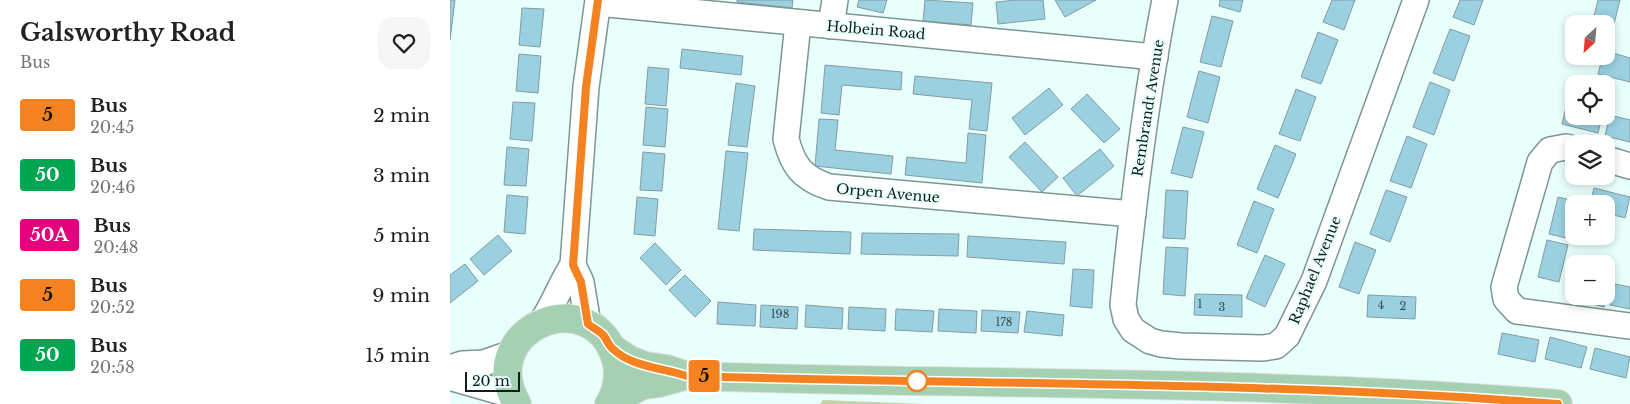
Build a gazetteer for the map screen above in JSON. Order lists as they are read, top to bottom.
{
  "streets": {
    "street": [
      "Holbein Road",
      "Rembrandt Avenue",
      "Orpen Avenue",
      "Raphael Avenue"
    ]
  },
  "crossings": [
    ["Holbein Road", "Rembrandt Avenue"],
    ["Holbein Road", "Orpen Avenue"],
    ["Rembrandt Avenue", "Orpen Avenue"],
    ["Rembrandt Avenue", "Raphael Avenue"],
    ["Orpen Avenue", "Raphael Avenue"]
  ],
  "lines": ["bus line 5"],
  "house_numbers": [
    "1",
    "4",
    "2",
    "3",
    "198",
    "178"
  ],
  "scale_bar": "20 m",
  "north": "bottom left",
  "page": {
    "heading": ["Galsworthy Road", "Bus"],
    "on_map": "5",
    "map_buttons": ["+", "−"],
    "list": [
      {
        "mark": "5",
        "name": "Bus",
        "note": "20:45",
        "value": "2 min"
      },
      {
        "mark": "50",
        "name": "Bus",
        "note": "20:46",
        "value": "3 min"
      },
      {
        "mark": "50A",
        "name": "Bus",
        "note": "20:48",
        "value": "5 min"
      },
      {
        "mark": "5",
        "name": "Bus",
        "note": "20:52",
        "value": "9 min"
      },
      {
        "mark": "50",
        "name": "Bus",
        "note": "20:58",
        "value": "15 min"
      }
    ],
    "scale": "20 m"
  }
}
